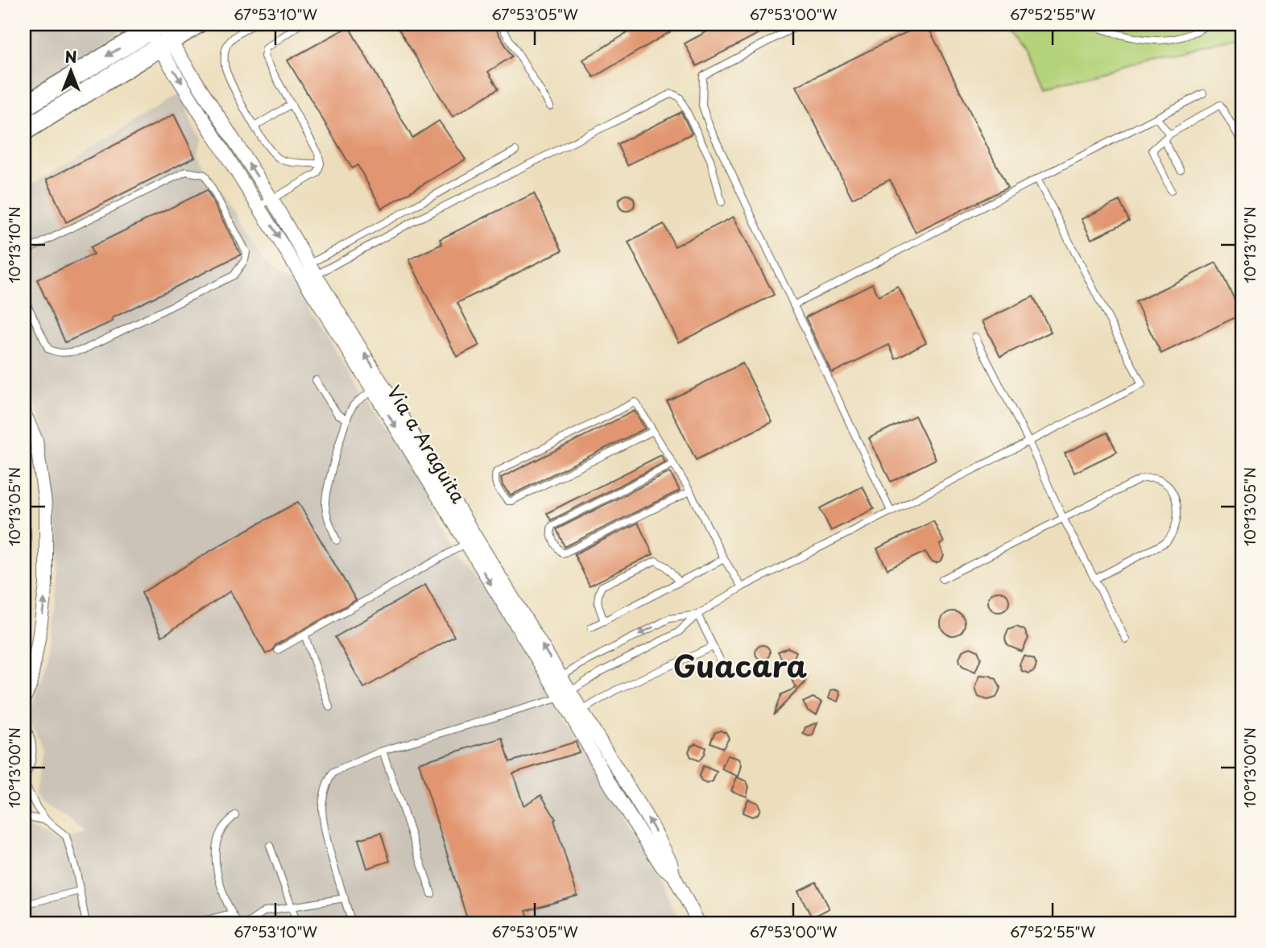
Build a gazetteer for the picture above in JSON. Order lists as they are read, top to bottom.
{
  "streets": {
    "street": ["Via a Araguita"]
  },
  "districts": ["Guacara"],
  "north": "top",
  "coordinates": [
    "67°53'10\"W",
    "67°53'05\"W",
    "67°53'00\"W",
    "67°52'55\"W",
    "10°13'10\"N",
    "10°13'05\"N",
    "10°13'00\"N"
  ]
}
